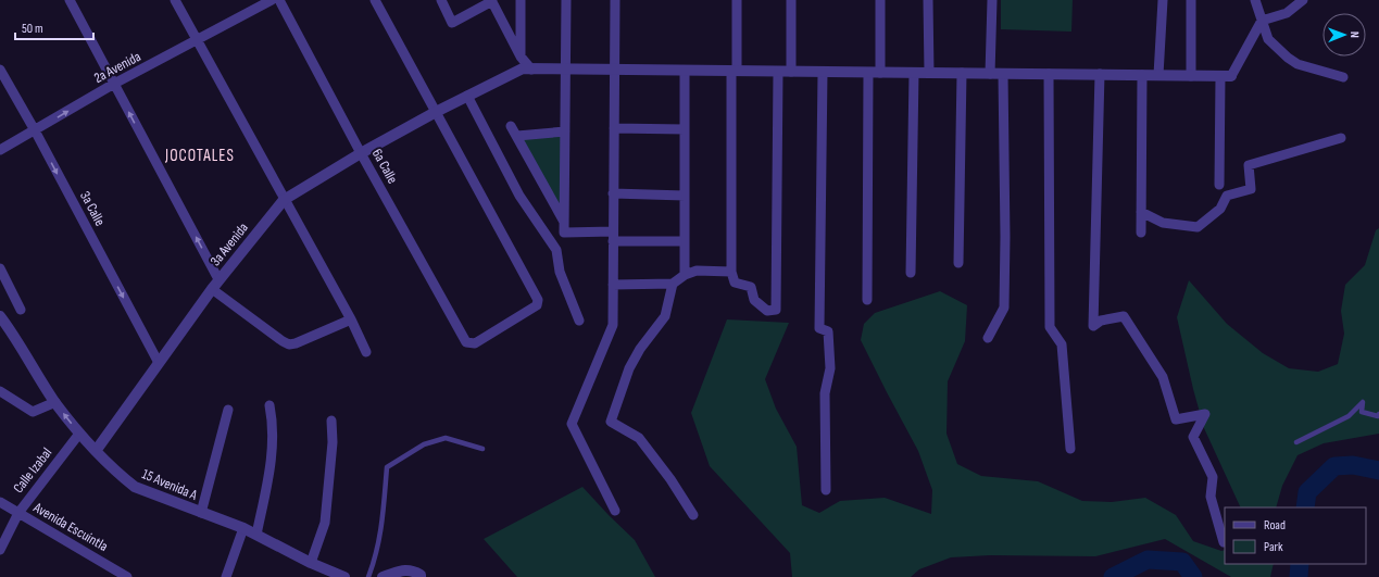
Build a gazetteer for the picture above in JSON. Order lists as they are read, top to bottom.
{
  "streets": {
    "street": [
      "2a Avenida",
      "6a Calle",
      "3a Calle",
      "3a Avenida",
      "Calle Izabal",
      "15 Avenida A",
      "Avenida Escuintla"
    ]
  },
  "crossings": [
    ["2a Avenida", "3a Calle"],
    ["6a Calle", "3a Avenida"],
    ["3a Calle", "3a Avenida"],
    ["3a Avenida", "15 Avenida A"],
    ["Calle Izabal", "15 Avenida A"],
    ["Calle Izabal", "Avenida Escuintla"]
  ],
  "one_way": ["3a Calle"],
  "districts": ["JOCOTALES"],
  "legend": ["Road", "Park"],
  "scale_bar": "50 m",
  "north": "right"
}
